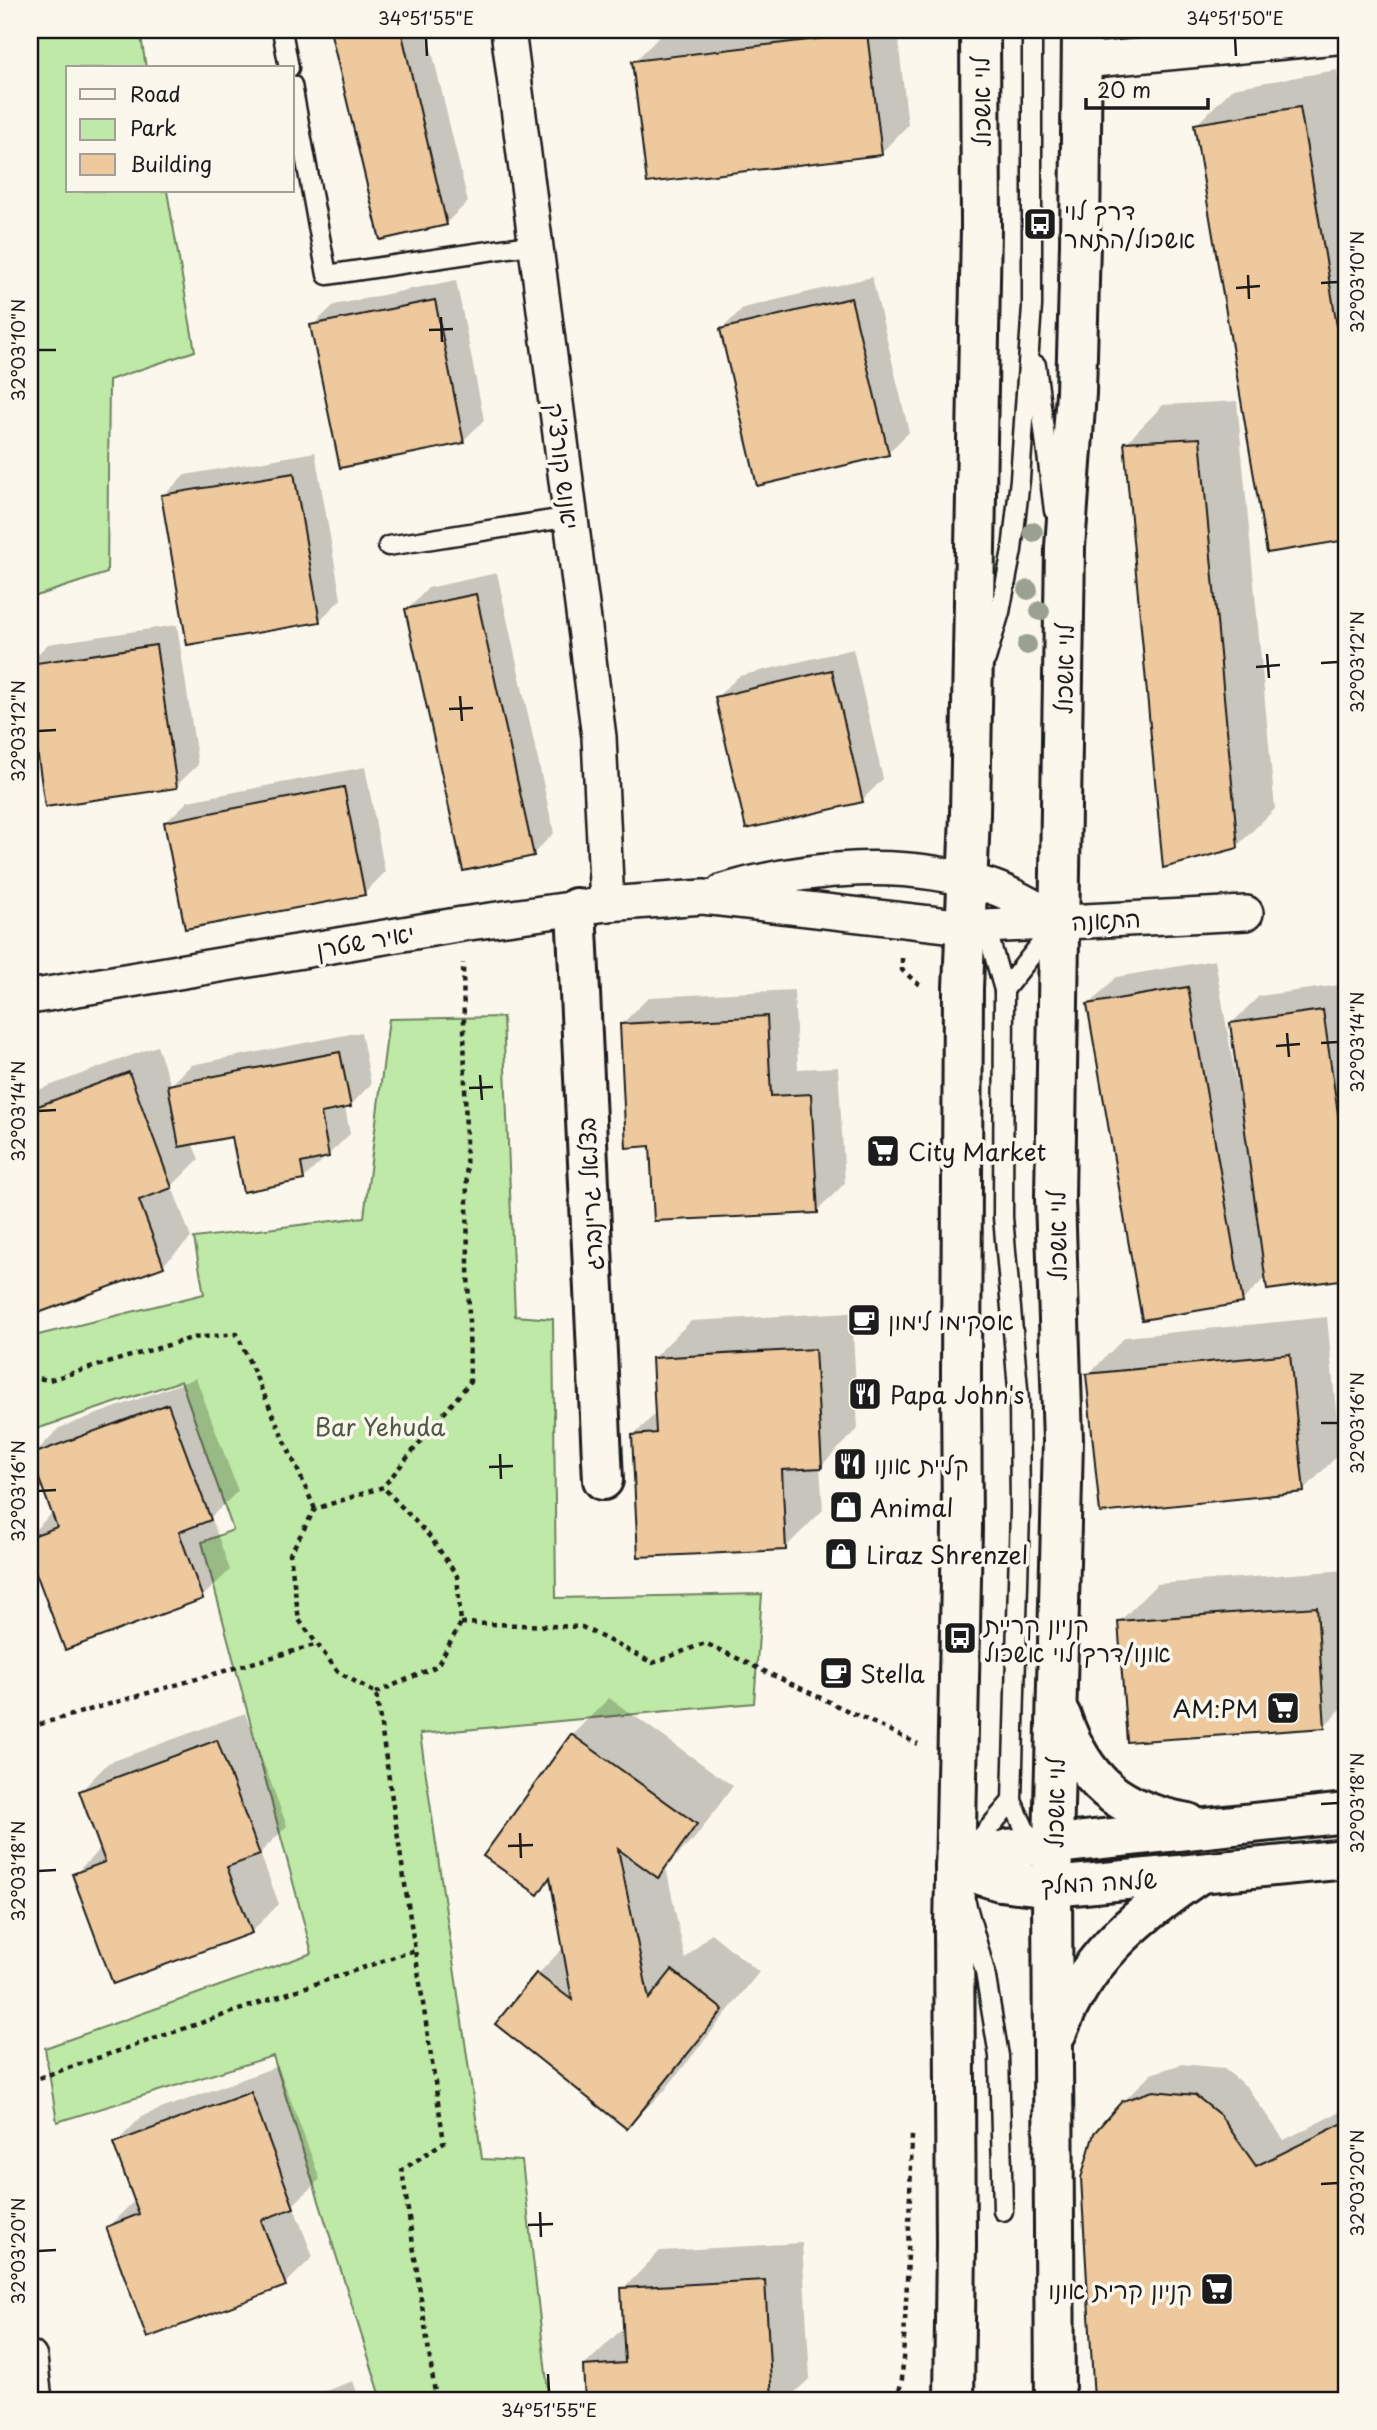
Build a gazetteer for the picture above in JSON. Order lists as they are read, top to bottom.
{
  "streets": {
    "main road": ["לוי אשכול", "בצלאל גרינברג", "שלמה המלך"],
    "street": ["יאנוש קורצ'ק", "התאנה", "יאיר שטרן"]
  },
  "crossings": [
    ["לוי אשכול", "התאנה"],
    ["לוי אשכול", "יאיר שטרן"],
    ["לוי אשכול", "שלמה המלך"],
    ["יאנוש קורצ'ק", "יאיר שטרן"],
    ["יאנוש קורצ'ק", "בצלאל גרינברג"],
    ["התאנה", "יאיר שטרן"],
    ["יאיר שטרן", "בצלאל גרינברג"]
  ],
  "parks": ["Bar Yehuda"],
  "places": {
    "bus stop": ["דרך לוי אשכול/התמר", "קניון קריית אונו/דרך לוי אשכול"],
    "supermarket": ["City Market", "AM:PM", "קניון קרית אונו"],
    "cafe": ["אסקימו לימון", "Stella"],
    "restaurant": ["Papa John's", "קליית אונו"],
    "shop": ["Animal", "Liraz Shrenzel"]
  },
  "legend": ["Road", "Park", "Building"],
  "scale_bar": "20 m",
  "coordinates": [
    "34°51'55\"E",
    "34°51'50\"E",
    "32°03'10\"N",
    "32°03'12\"N",
    "32°03'14\"N",
    "32°03'16\"N",
    "32°03'18\"N",
    "32°03'20\"N"
  ]
}
